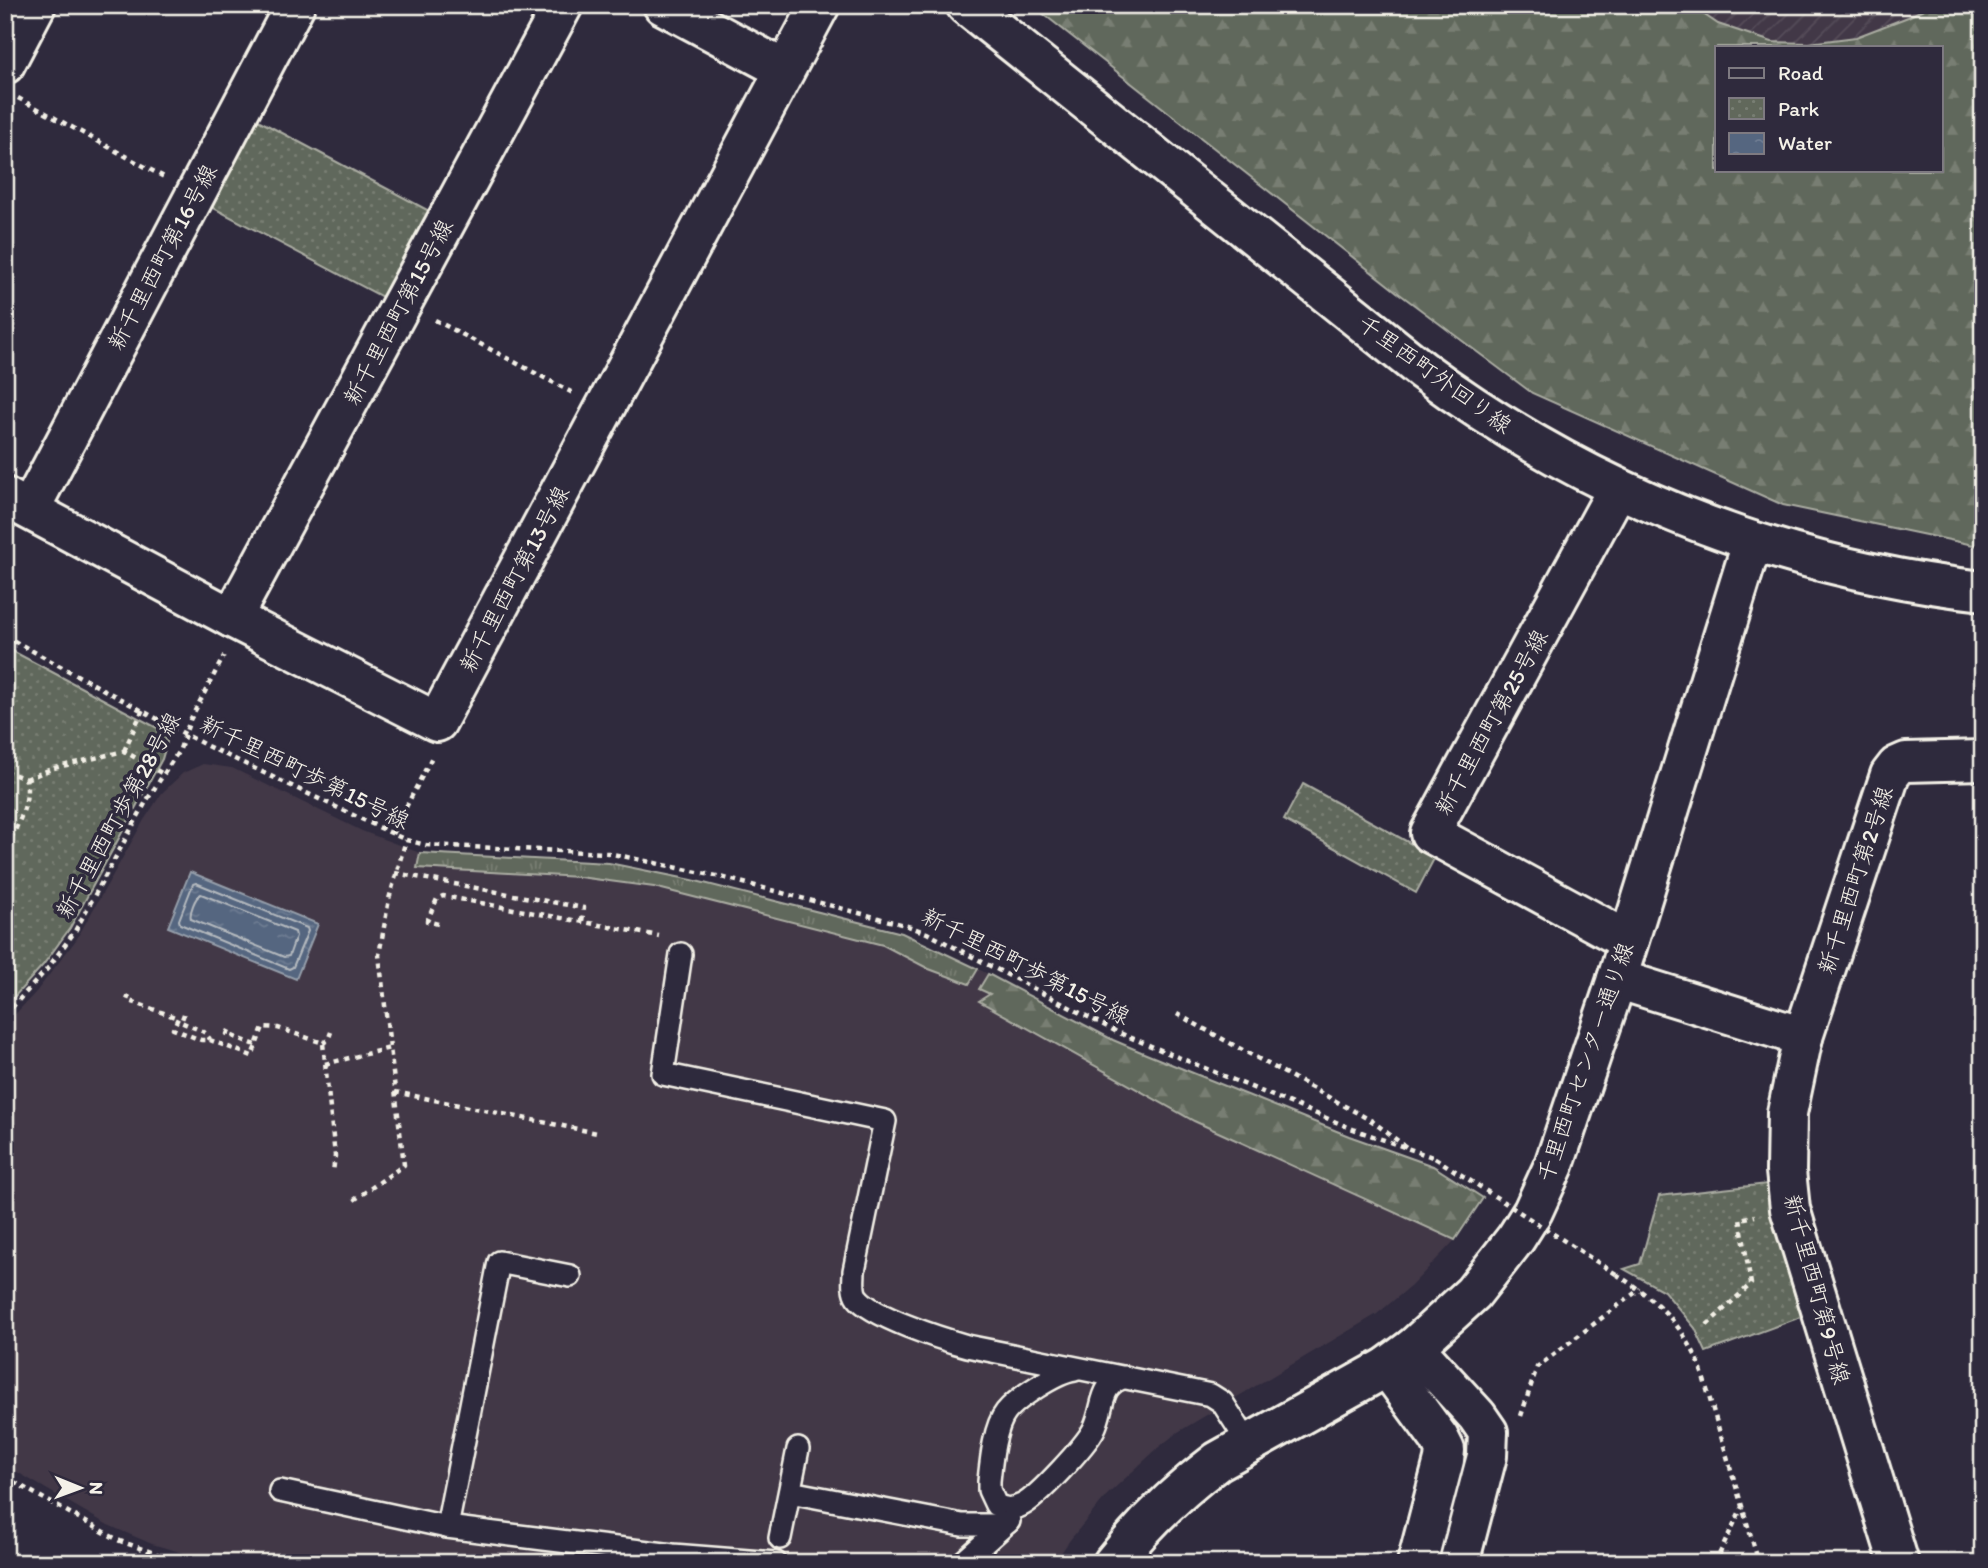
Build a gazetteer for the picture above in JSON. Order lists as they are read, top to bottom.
{
  "streets": {
    "street": [
      "新千里西町第16号線",
      "新千里西町第15号線",
      "千里西町外回り線",
      "新千里西町第13号線",
      "新千里西町第25号線",
      "新千里西町第2号線",
      "千里西町センター通り線",
      "新千里西町第9号線"
    ],
    "path": ["新千里西町歩第15号線", "新千里西町歩第28号線"]
  },
  "crossings": [
    ["新千里西町第15号線", "新千里西町歩第28号線"],
    ["千里西町外回り線", "新千里西町第25号線"],
    ["千里西町外回り線", "千里西町センター通り線"],
    ["新千里西町第25号線", "千里西町センター通り線"],
    ["新千里西町歩第15号線", "新千里西町歩第28号線"],
    ["新千里西町第2号線", "新千里西町第9号線"]
  ],
  "legend": ["Road", "Park", "Water"],
  "north": "right"
}
